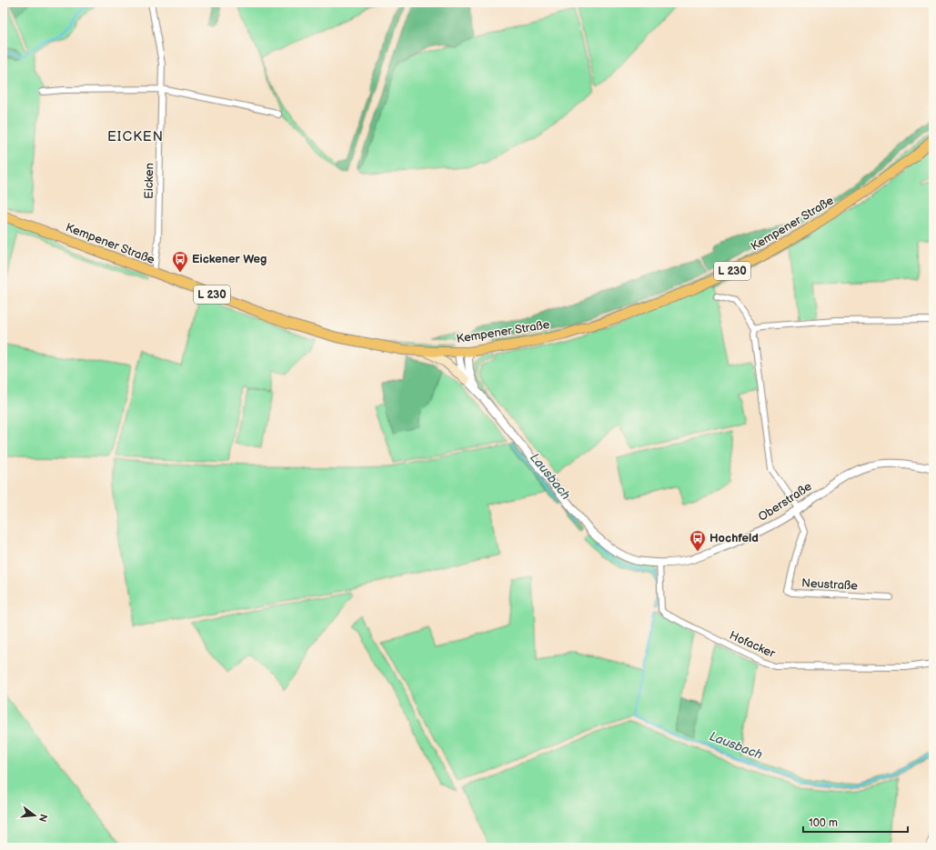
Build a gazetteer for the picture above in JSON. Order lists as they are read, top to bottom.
{
  "streets": {
    "main road": ["Kempener Straße", "L 230"],
    "street": [
      "Eicken",
      "Oberstraße",
      "Neustraße",
      "Hofacker"
    ]
  },
  "crossings": [
    ["Eicken", "Kempener Straße"],
    ["Oberstraße", "Neustraße"],
    ["Oberstraße", "Hofacker"]
  ],
  "districts": ["EICKEN"],
  "water": ["Lausbach"],
  "places": {
    "bus stop": ["Eickener Weg", "Hochfeld"]
  },
  "scale_bar": "100 m",
  "north": "right"
}
